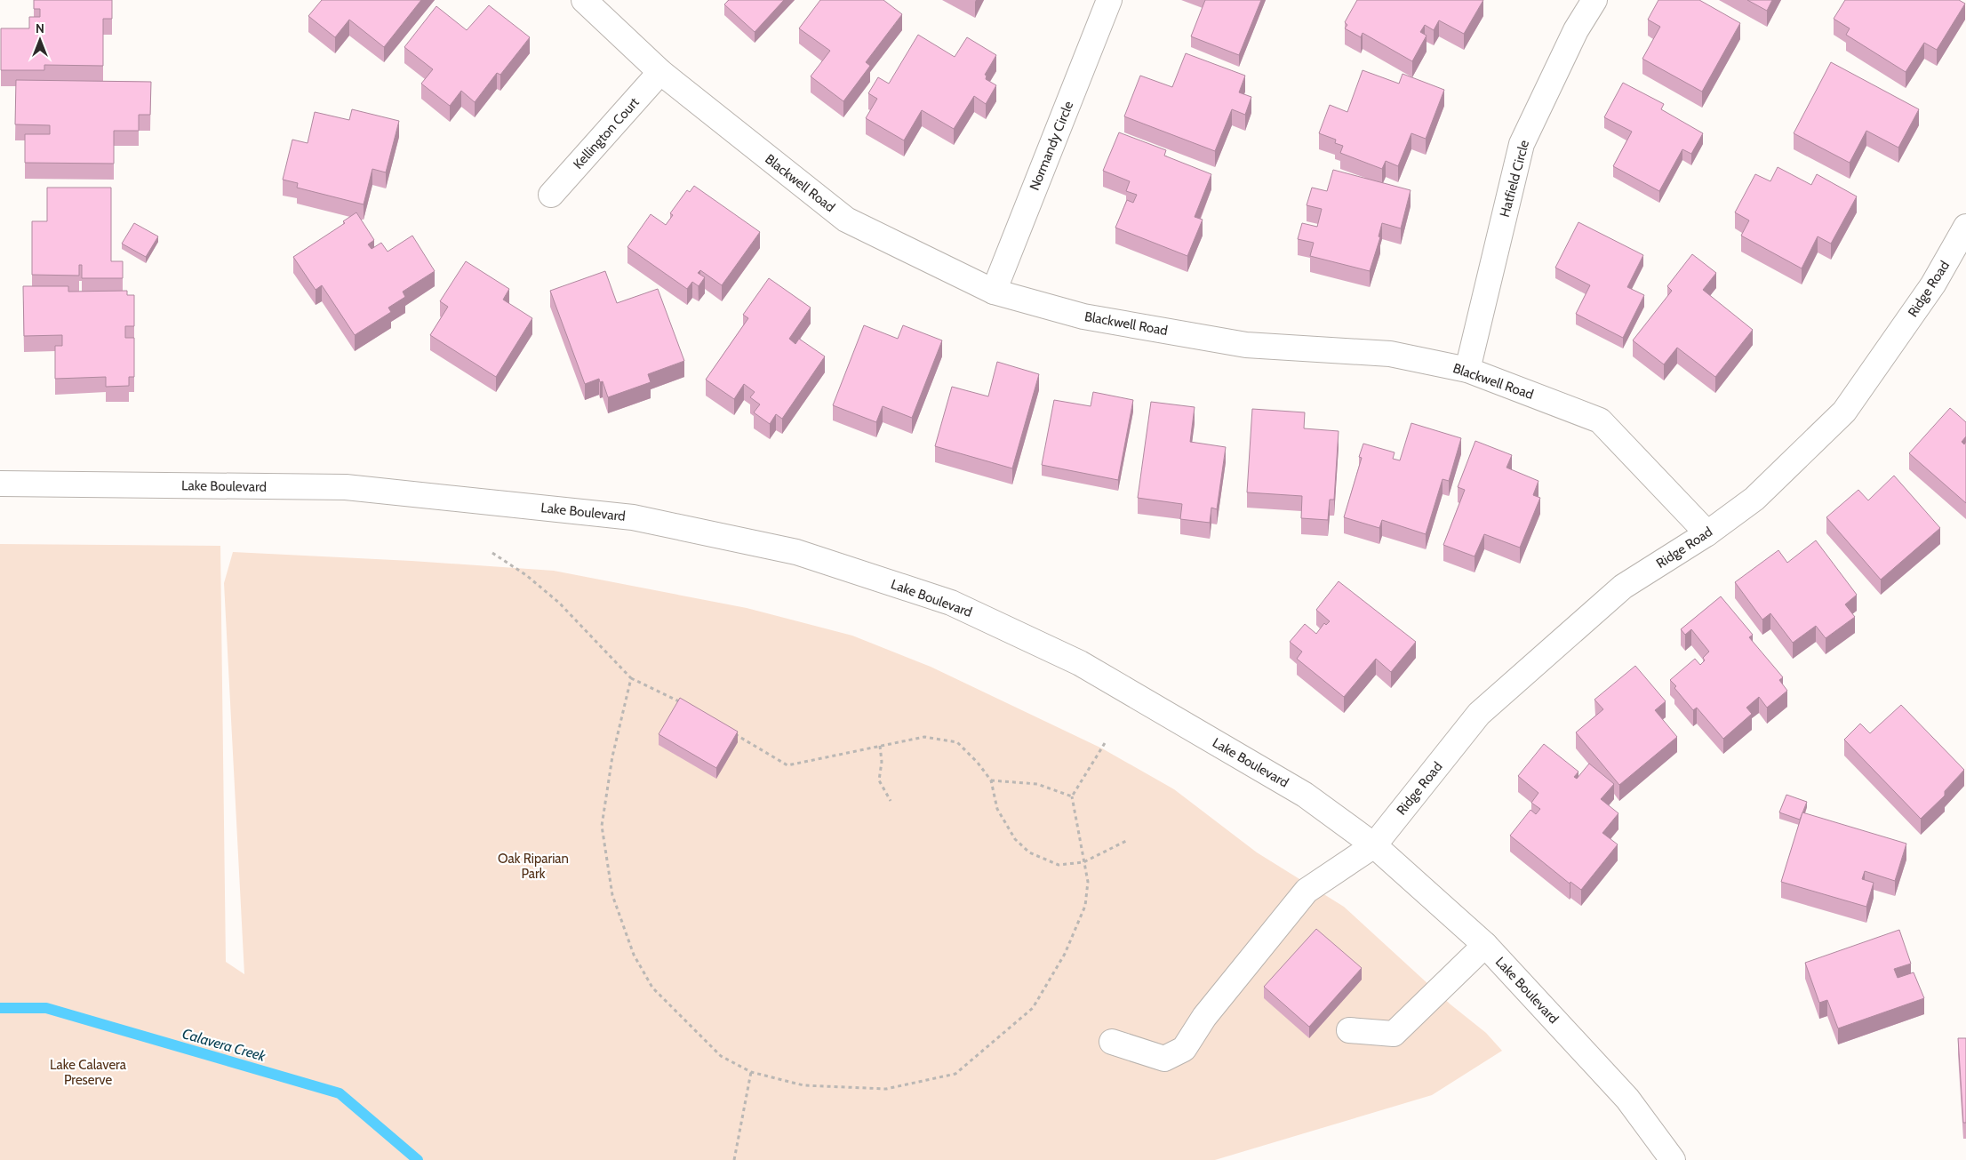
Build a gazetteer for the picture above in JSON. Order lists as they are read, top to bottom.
{
  "streets": {
    "street": [
      "Kellington Court",
      "Normandy Circle",
      "Hatfield Circle",
      "Blackwell Road",
      "Ridge Road",
      "Lake Boulevard"
    ]
  },
  "crossings": [
    ["Kellington Court", "Blackwell Road"],
    ["Normandy Circle", "Blackwell Road"],
    ["Hatfield Circle", "Blackwell Road"],
    ["Blackwell Road", "Ridge Road"],
    ["Ridge Road", "Lake Boulevard"]
  ],
  "water": ["Calavera Creek"],
  "parks": ["Oak Riparian Park", "Lake Calavera Preserve"],
  "north": "top"
}
